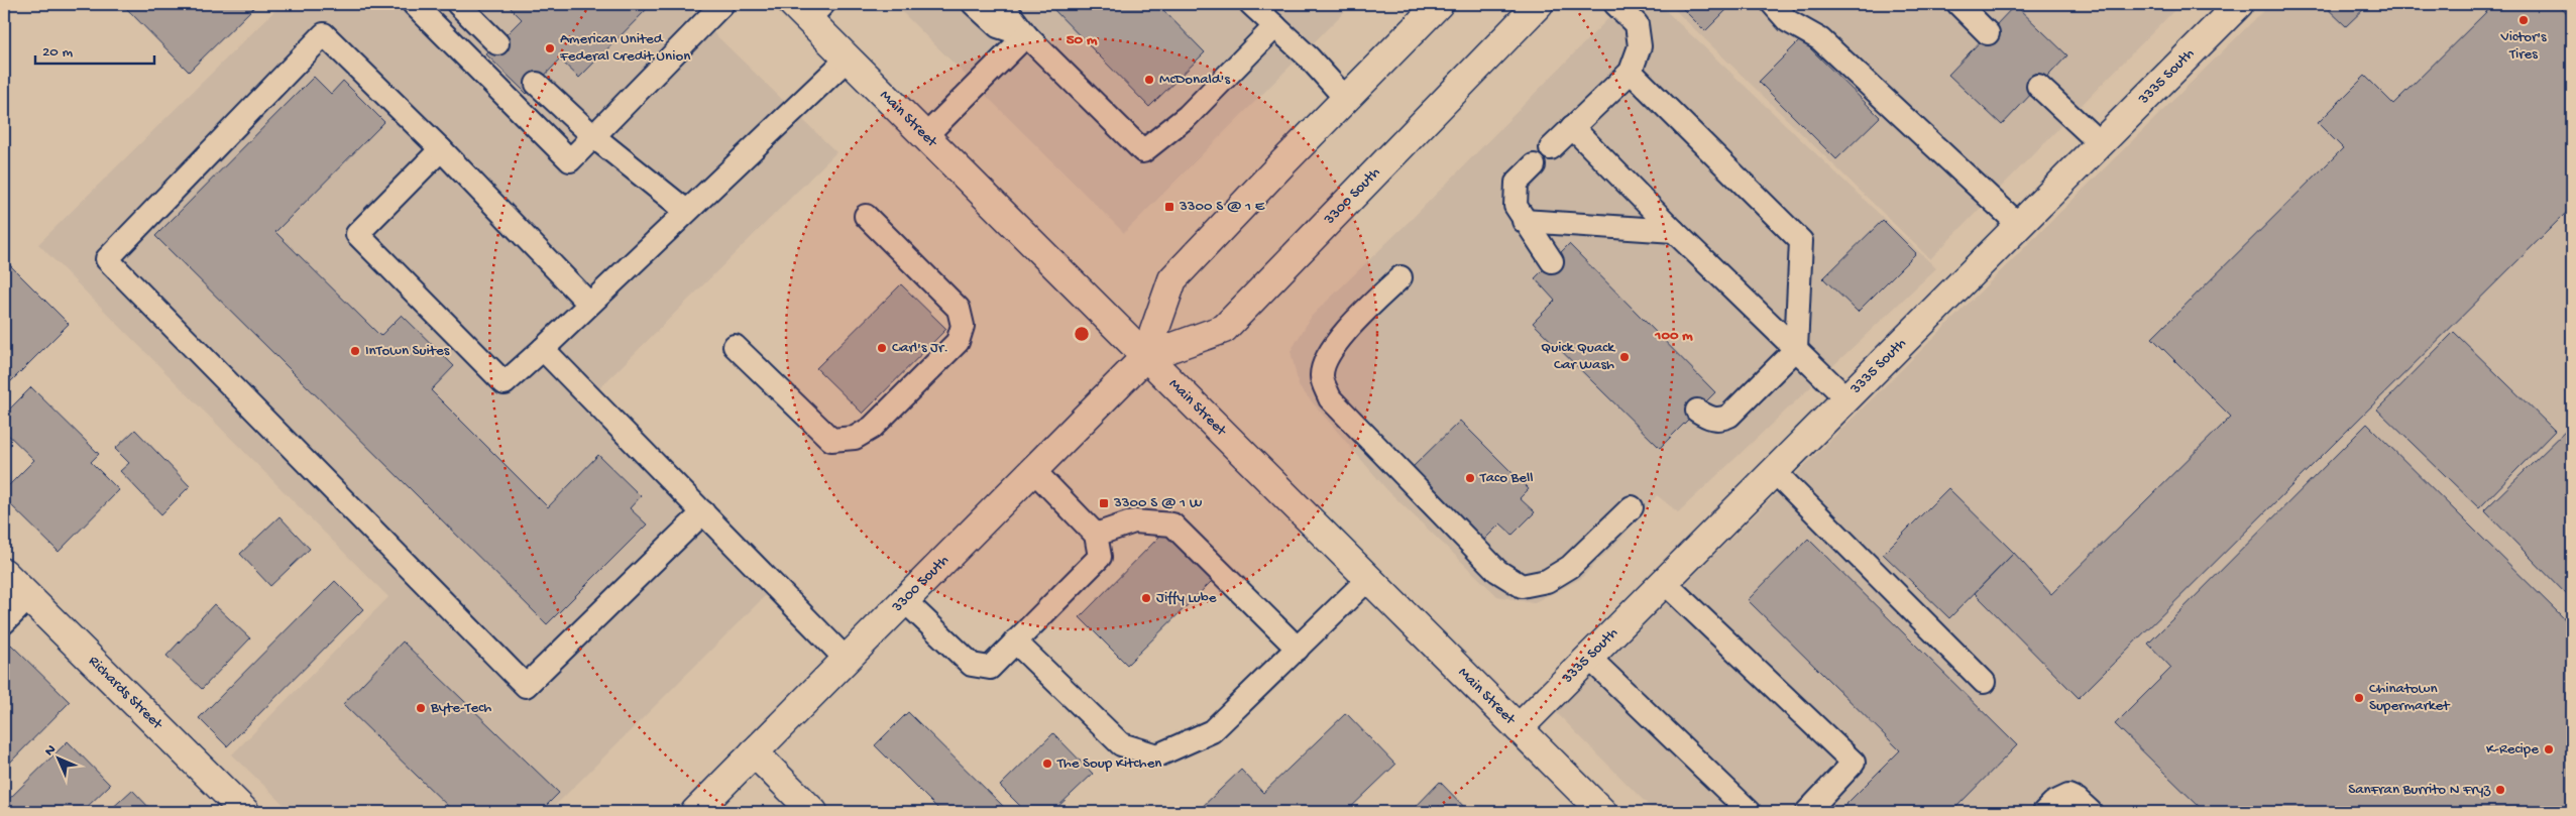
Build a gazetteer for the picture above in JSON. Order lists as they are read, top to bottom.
{
  "streets": {
    "street": [
      "3335 South",
      "Main Street",
      "3300 South",
      "Richards Street"
    ]
  },
  "crossings": [
    ["3335 South", "Main Street"],
    ["Main Street", "3300 South"]
  ],
  "places": {
    "other": [
      "Victor's Tires",
      "American United Federal Credit Union",
      "McDonald's",
      "Carl's Jr.",
      "InTown Suites",
      "Quick Quack Car Wash",
      "Taco Bell",
      "Jiffy Lube",
      "Chinatown Supermarket",
      "Byte-Tech",
      "K-Recipe",
      "The Soup Kitchen",
      "SanFran Burrito N Fryz"
    ],
    "transit": ["3300 S @ 1 E", "3300 S @ 1 W"]
  },
  "scale_bar": "20 m",
  "north": "top left",
  "rings": ["50 m", "100 m"]
}
